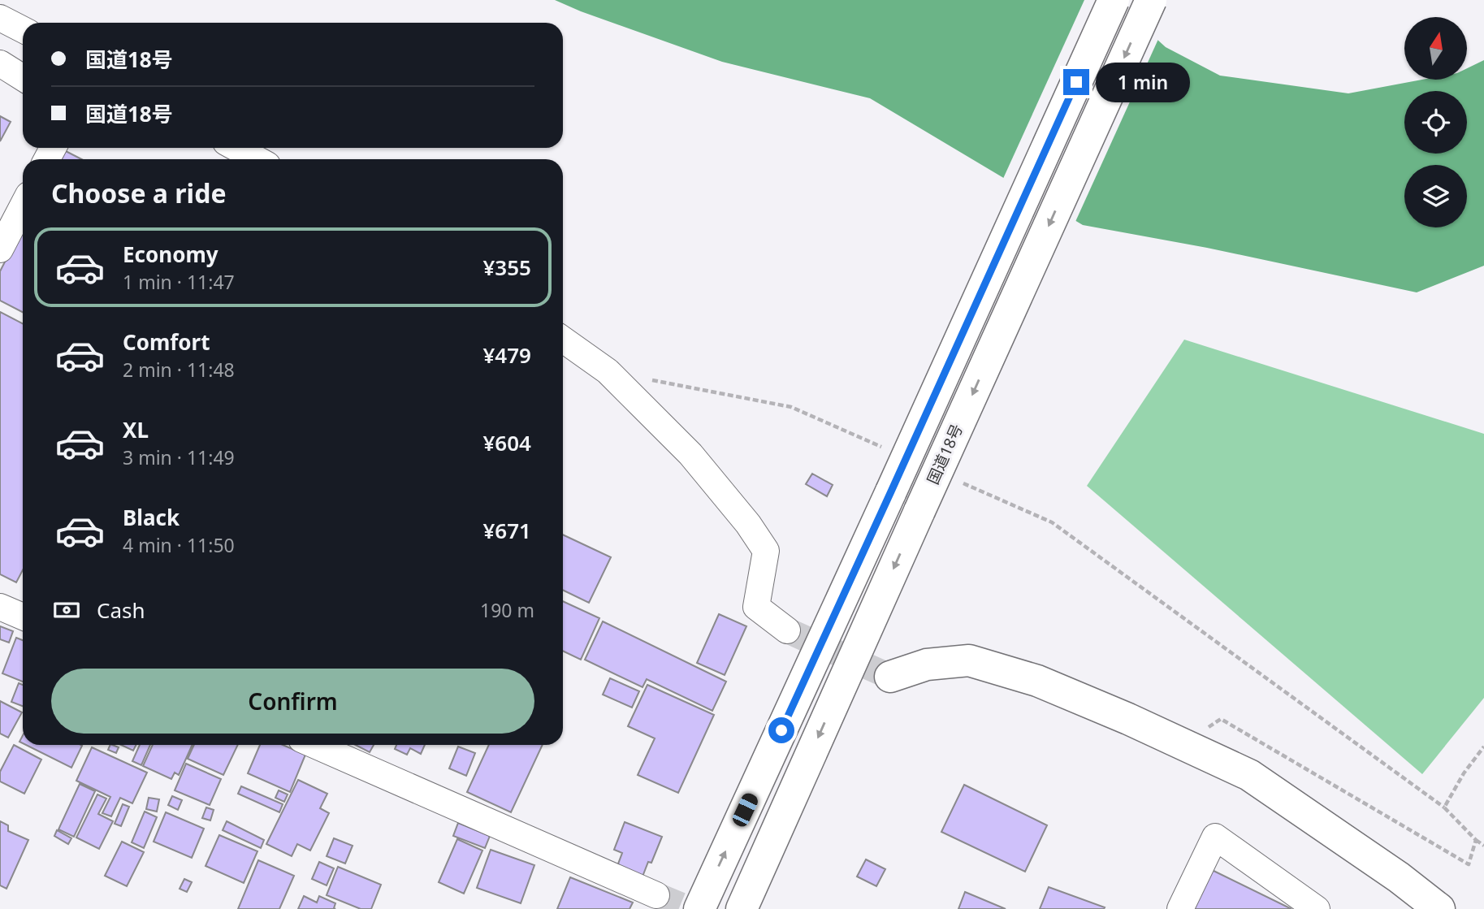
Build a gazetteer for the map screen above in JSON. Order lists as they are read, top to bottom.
{
  "streets": {
    "main road": ["国道18号"]
  },
  "north": "top",
  "page": {
    "banner": ["国道18号", "国道18号"],
    "bubble": "1 min",
    "heading": "Choose a ride",
    "list": [
      {
        "name": "Economy",
        "note": "1 min · 11:47",
        "value": "¥355"
      },
      {
        "name": "Comfort",
        "note": "2 min · 11:48",
        "value": "¥479"
      },
      {
        "name": "XL",
        "note": "3 min · 11:49",
        "value": "¥604"
      },
      {
        "name": "Black",
        "note": "4 min · 11:50",
        "value": "¥671"
      }
    ],
    "pay": ["Cash", "190 m"],
    "buttons": "Confirm"
  }
}
